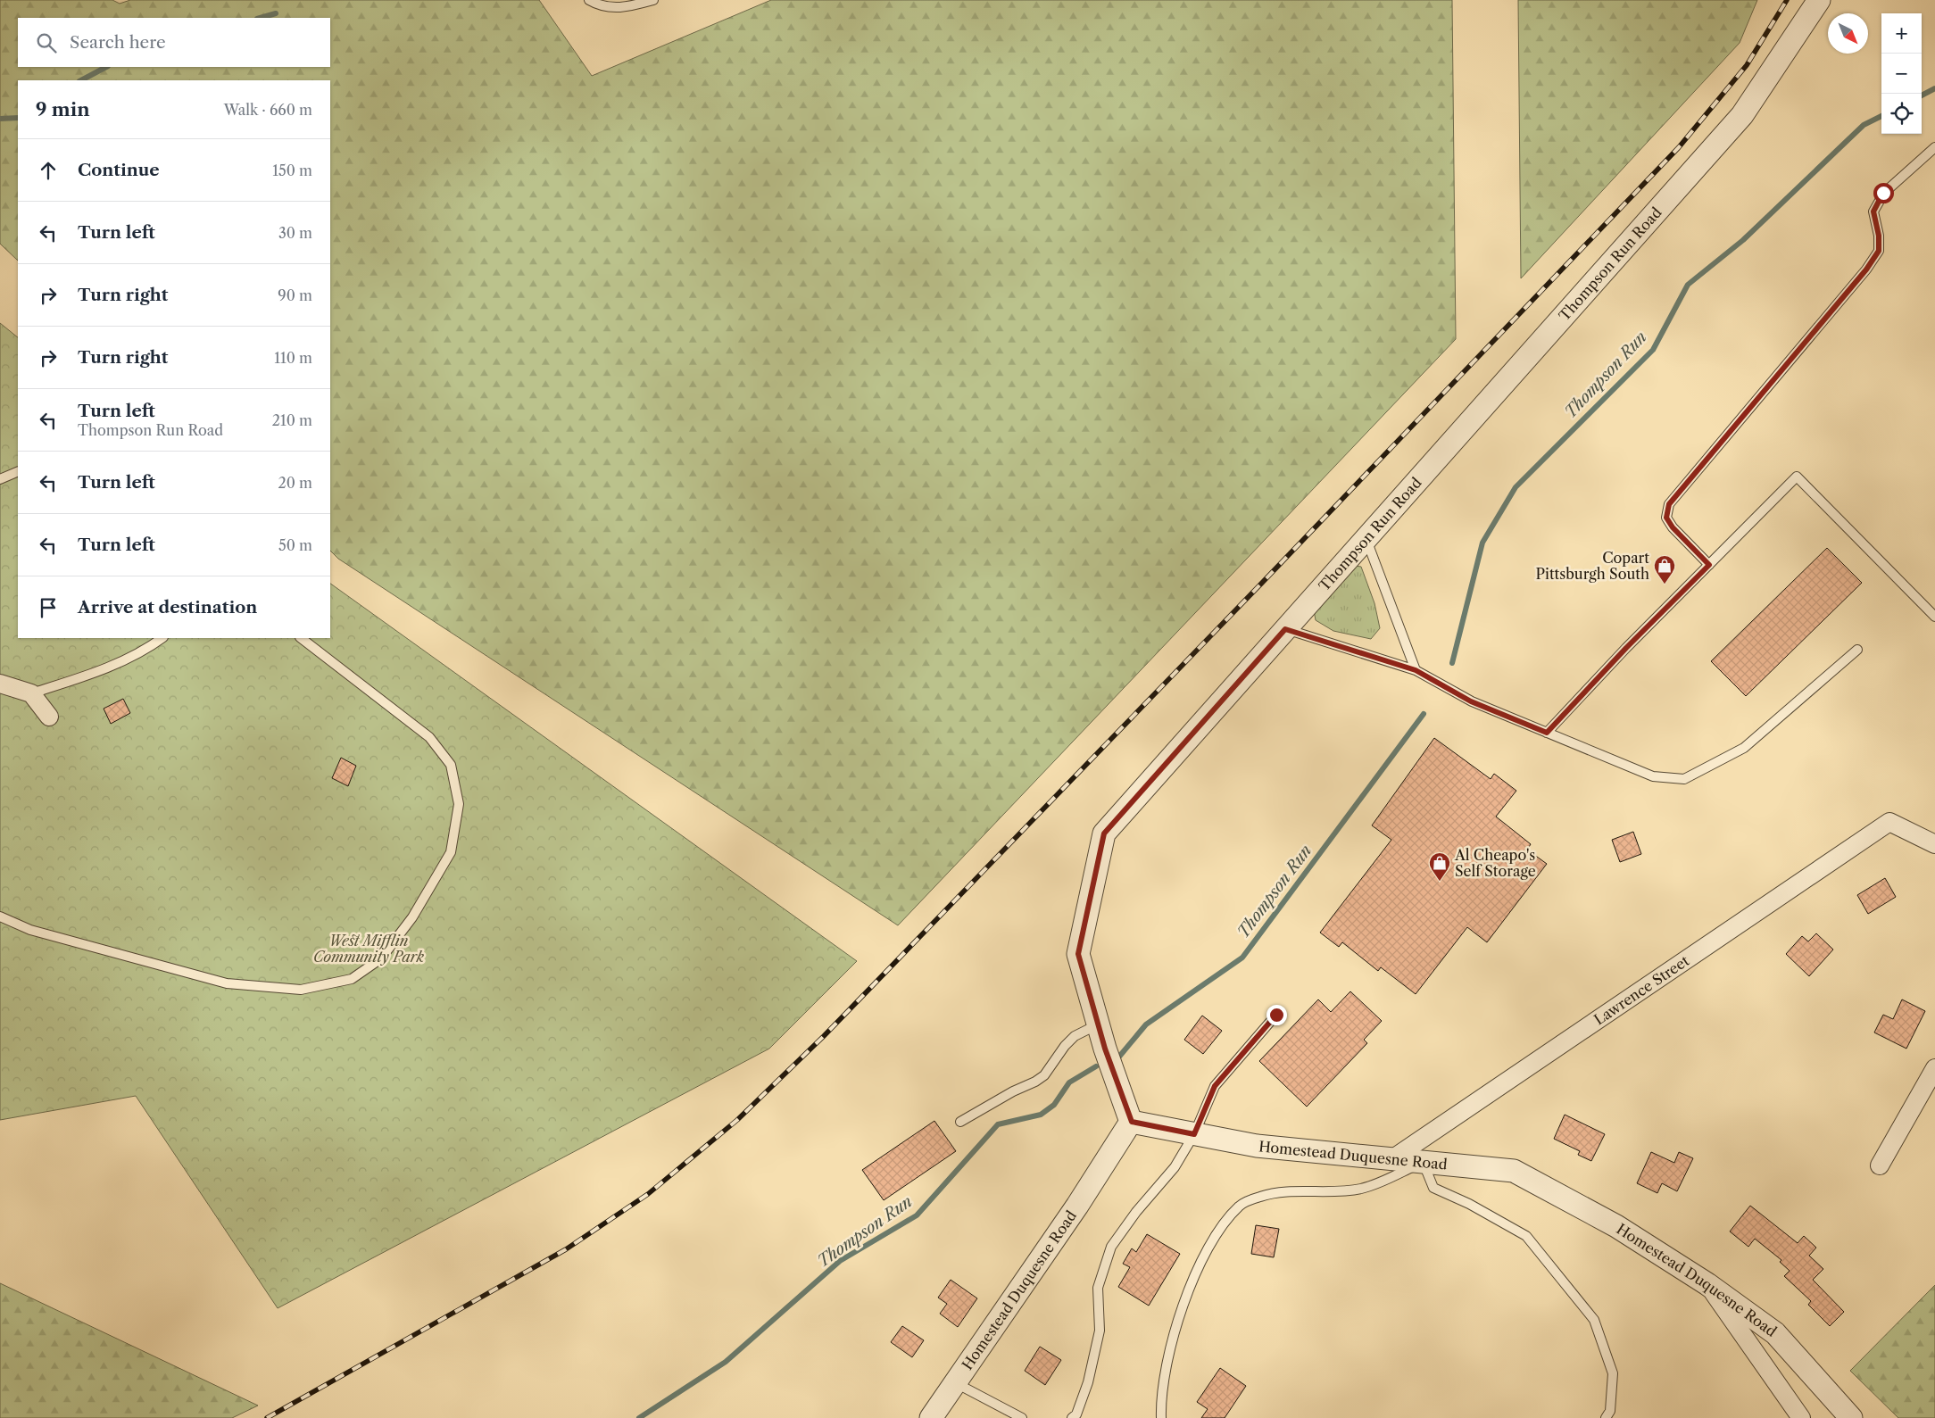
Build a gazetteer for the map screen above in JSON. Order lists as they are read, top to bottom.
{
  "streets": {
    "street": ["Thompson Run Road", "Lawrence Street", "Homestead Duquesne Road"]
  },
  "crossings": [
    ["Thompson Run Road", "Homestead Duquesne Road"],
    ["Lawrence Street", "Homestead Duquesne Road"]
  ],
  "water": ["Thompson Run"],
  "parks": ["West Mifflin Community Park"],
  "places": {
    "shop": ["Copart Pittsburgh South", "Al Cheapo's Self Storage"]
  },
  "north": "bottom right",
  "page": {
    "map_buttons": ["+", "−"],
    "search": "Search here",
    "heading": ["9 min", "Walk · 660 m"],
    "list": [
      ["Continue", "150 m"],
      ["Turn left", "30 m"],
      ["Turn right", "90 m"],
      ["Turn right", "110 m"],
      ["Turn left", "Thompson Run Road", "210 m"],
      ["Turn left", "20 m"],
      ["Turn left", "50 m"],
      "Arrive at destination"
    ]
  }
}
